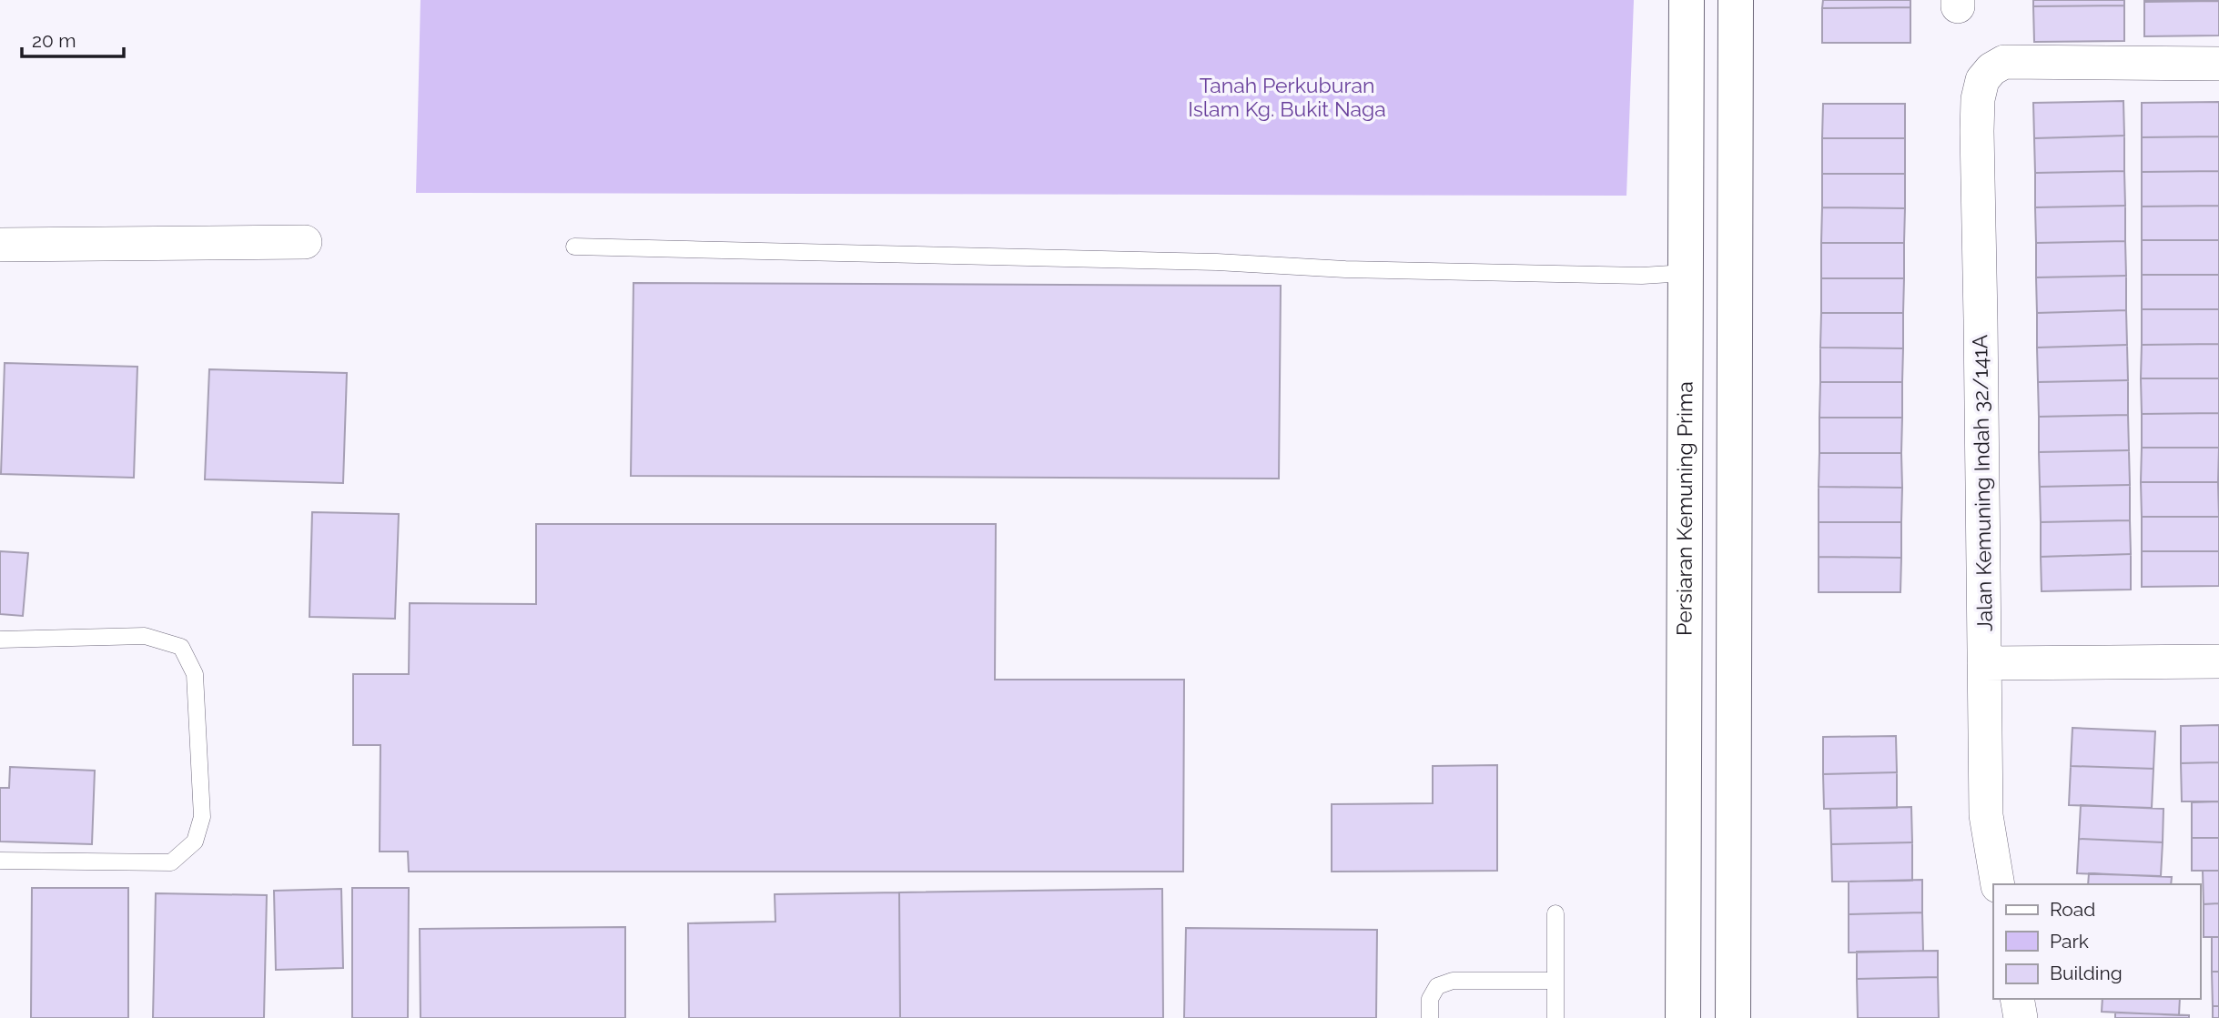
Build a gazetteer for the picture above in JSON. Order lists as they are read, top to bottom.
{
  "streets": {
    "street": ["Jalan Kemuning Indah 32/141A", "Persiaran Kemuning Prima"]
  },
  "parks": ["Tanah Perkuburan Islam Kg. Bukit Naga"],
  "legend": ["Road", "Park", "Building"],
  "scale_bar": "20 m"
}
